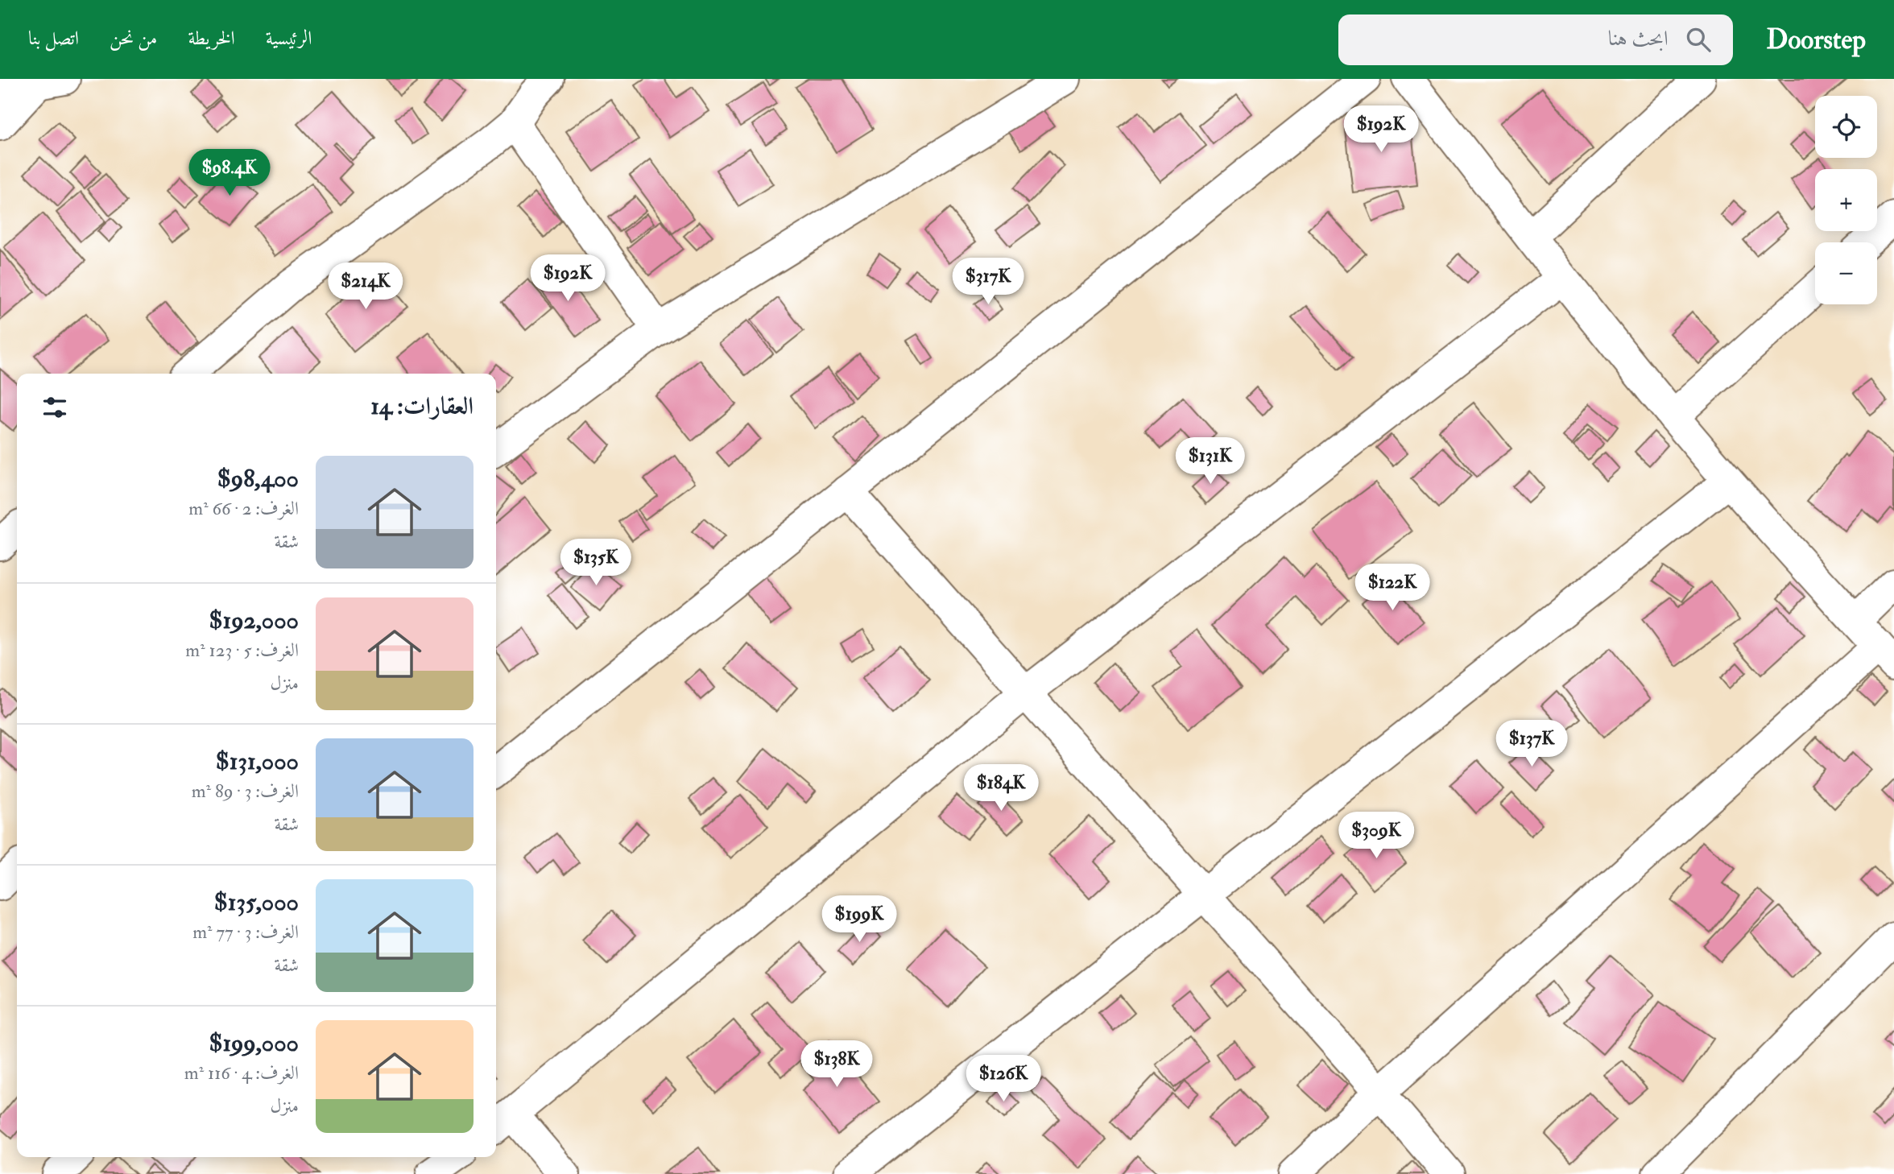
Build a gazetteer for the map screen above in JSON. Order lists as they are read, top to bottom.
{
  "page": {
    "header": "Doorstep",
    "search": "ابحث هنا",
    "nav": [
      "الرئيسية",
      "الخريطة",
      "من نحن",
      "اتصل بنا"
    ],
    "map_buttons": ["+", "−"],
    "price": [
      "$192K",
      "$98.4K",
      "$192K",
      "$317K",
      "$214K",
      "$131K",
      "$135K",
      "$122K",
      "$137K",
      "$184K",
      "$309K",
      "$199K",
      "$138K",
      "$126K"
    ],
    "heading": "العقارات: 14",
    "list": [
      {
        "name": "$98,400",
        "note": "الغرف: 2 · 66 m² · شقة"
      },
      {
        "name": "$192,000",
        "note": "الغرف: 5 · 123 m² · منزل"
      },
      {
        "name": "$131,000",
        "note": "الغرف: 3 · 89 m² · شقة"
      },
      {
        "name": "$135,000",
        "note": "الغرف: 3 · 77 m² · شقة"
      },
      {
        "name": "$199,000",
        "note": "الغرف: 4 · 116 m² · منزل"
      }
    ]
  }
}
